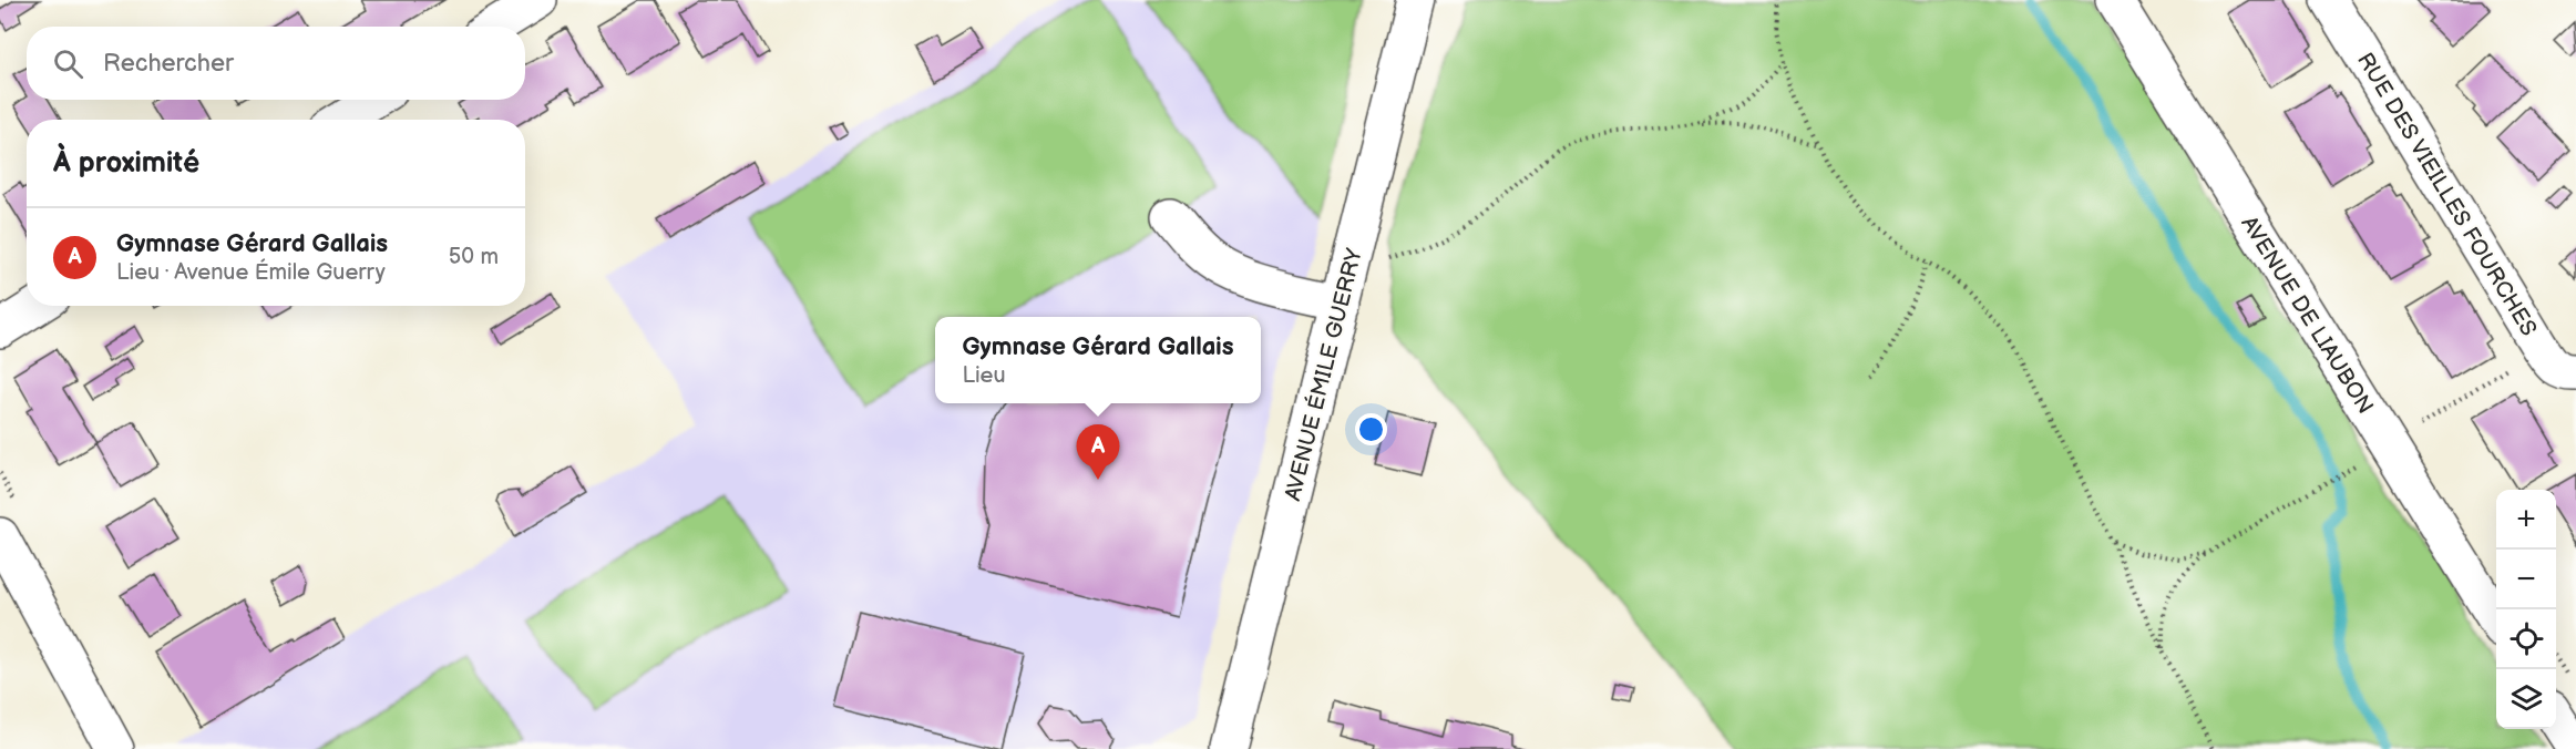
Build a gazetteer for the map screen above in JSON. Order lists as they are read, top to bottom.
{
  "streets": {
    "street": ["RUE DES VIEILLES FOURCHES", "AVENUE DE LIAUBON", "AVENUE ÉMILE GUERRY"]
  },
  "page": {
    "search": "Rechercher",
    "heading": "À proximité",
    "list": [
      {
        "mark": "A",
        "name": "Gymnase Gérard Gallais",
        "note": "Lieu · Avenue Émile Guerry",
        "value": "50 m"
      }
    ],
    "popup": ["Gymnase Gérard Gallais", "Lieu"],
    "pins": "A",
    "map_buttons": ["+", "−"]
  }
}
